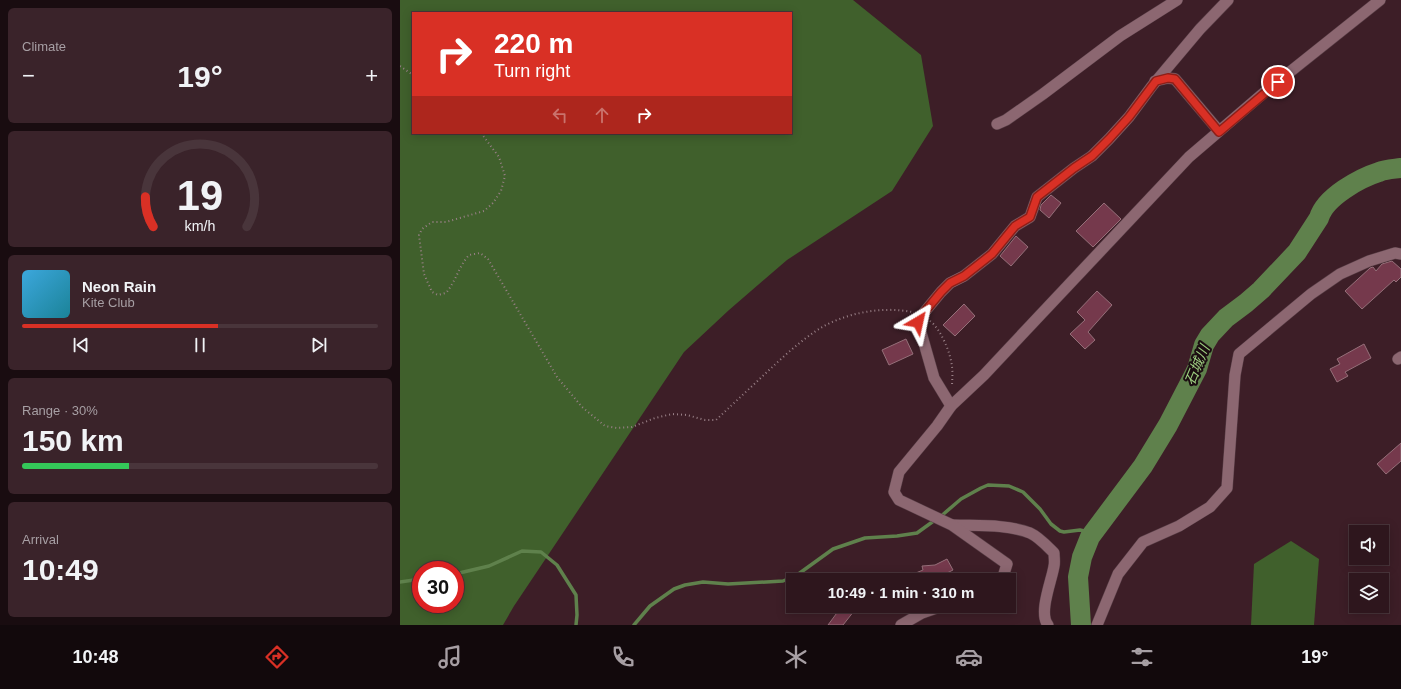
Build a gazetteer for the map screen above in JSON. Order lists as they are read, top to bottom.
{
  "water": ["石城川"],
  "page": {
    "tile": [
      "Climate",
      ["Range · 30%", "150 km"],
      ["Arrival", "10:49"]
    ],
    "turn": ["220 m", "Turn right"],
    "heat": ["−", "19°", "+"],
    "song": ["Neon Rain", "Kite Club"],
    "limit": "30",
    "trip": "10:49 · 1 min · 310 m",
    "tabs": ["10:48", "19°"],
    "gauge": ["19", "km/h"]
  }
}
